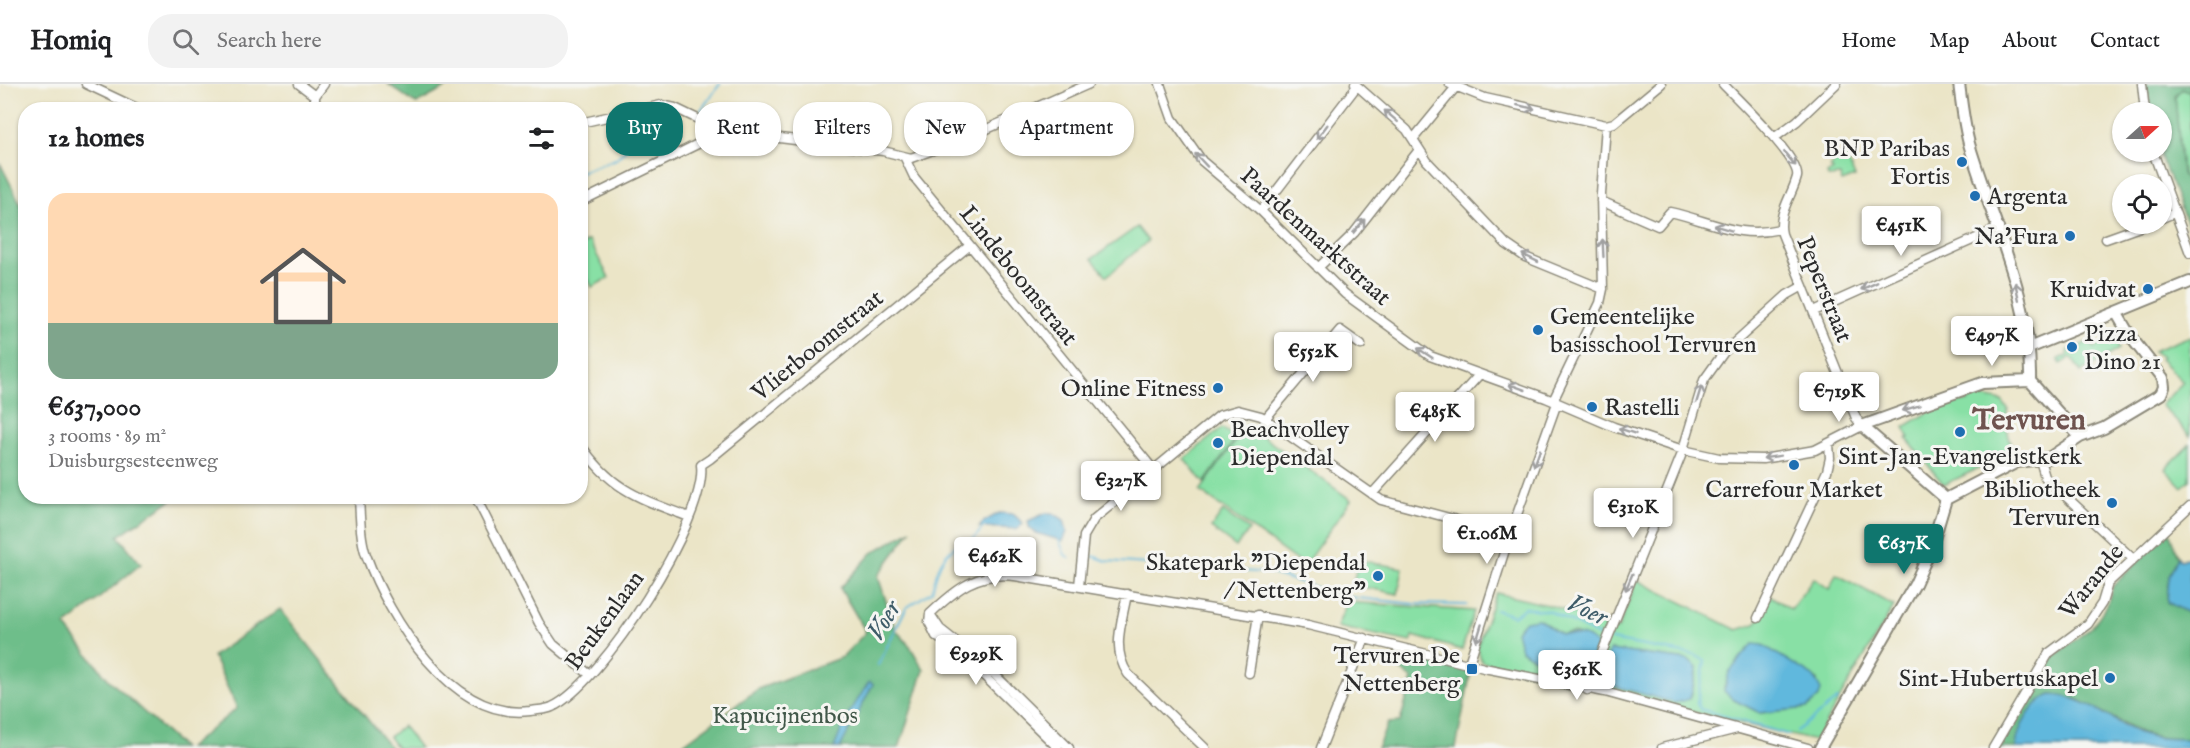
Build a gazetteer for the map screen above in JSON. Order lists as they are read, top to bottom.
{
  "streets": {
    "street": [
      "Paardenmarktstraat",
      "Lindeboomstraat",
      "Peperstraat",
      "Vlierboomstraat",
      "Warande",
      "Beukenlaan"
    ]
  },
  "crossings": [
    ["Paardenmarktstraat", "Peperstraat"],
    ["Lindeboomstraat", "Vlierboomstraat"],
    ["Vlierboomstraat", "Beukenlaan"]
  ],
  "one_way": ["Paardenmarktstraat"],
  "districts": ["Tervuren"],
  "water": ["Voer"],
  "parks": ["Kapucijnenbos"],
  "places": {
    "other": [
      "BNP Paribas Fortis",
      "Argenta",
      "Na'Fura",
      "Kruidvat",
      "Gemeentelijke basisschool Tervuren",
      "Pizza Dino 21",
      "Online Fitness",
      "Rastelli",
      "Sint-Jan-Evangelistkerk",
      "Beachvolley Diependal",
      "Carrefour Market",
      "Bibliotheek Tervuren",
      "Skatepark \"Diependal / Nettenberg\"",
      "Sint-Hubertuskapel"
    ],
    "transit": ["Tervuren De Nettenberg"]
  },
  "north": "right",
  "page": {
    "header": "Homiq",
    "search": "Search here",
    "nav": [
      "Home",
      "Map",
      "About",
      "Contact"
    ],
    "chip": [
      "Buy",
      "Rent",
      "Filters",
      "New",
      "Apartment"
    ],
    "heading": "12 homes",
    "list": [
      {
        "name": "€637,000",
        "note": "3 rooms · 89 m² · Duisburgsesteenweg"
      }
    ],
    "price": [
      "€451K",
      "€497K",
      "€552K",
      "€719K",
      "€485K",
      "€327K",
      "€310K",
      "€1.06M",
      "€637K",
      "€462K",
      "€929K",
      "€361K"
    ]
  }
}
